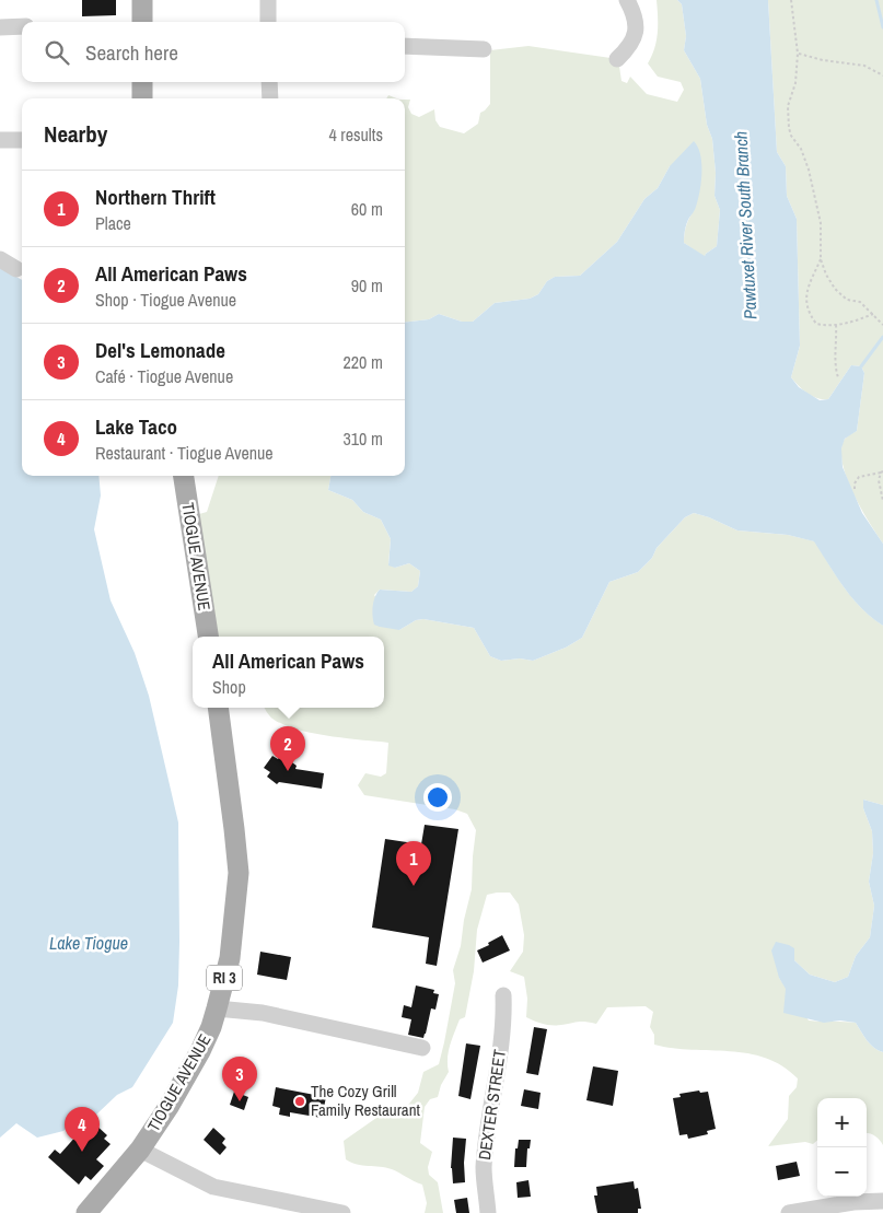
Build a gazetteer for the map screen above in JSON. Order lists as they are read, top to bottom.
{
  "streets": {
    "main road": ["TIOGUE AVENUE", "RI 3"],
    "street": ["DEXTER STREET"]
  },
  "water": ["Pawtuxet River South Branch", "Lake Tiogue"],
  "places": ["The Cozy Grill Family Restaurant"],
  "page": {
    "search": "Search here",
    "heading": ["Nearby", "4 results"],
    "list": [
      {
        "mark": "1",
        "name": "Northern Thrift",
        "note": "Place",
        "value": "60 m"
      },
      {
        "mark": "2",
        "name": "All American Paws",
        "note": "Shop · Tiogue Avenue",
        "value": "90 m"
      },
      {
        "mark": "3",
        "name": "Del's Lemonade",
        "note": "Café · Tiogue Avenue",
        "value": "220 m"
      },
      {
        "mark": "4",
        "name": "Lake Taco",
        "note": "Restaurant · Tiogue Avenue",
        "value": "310 m"
      }
    ],
    "popup": ["All American Paws", "Shop"],
    "pins": [
      "2",
      "1",
      "3",
      "4"
    ],
    "map_buttons": ["+", "−"]
  }
}
